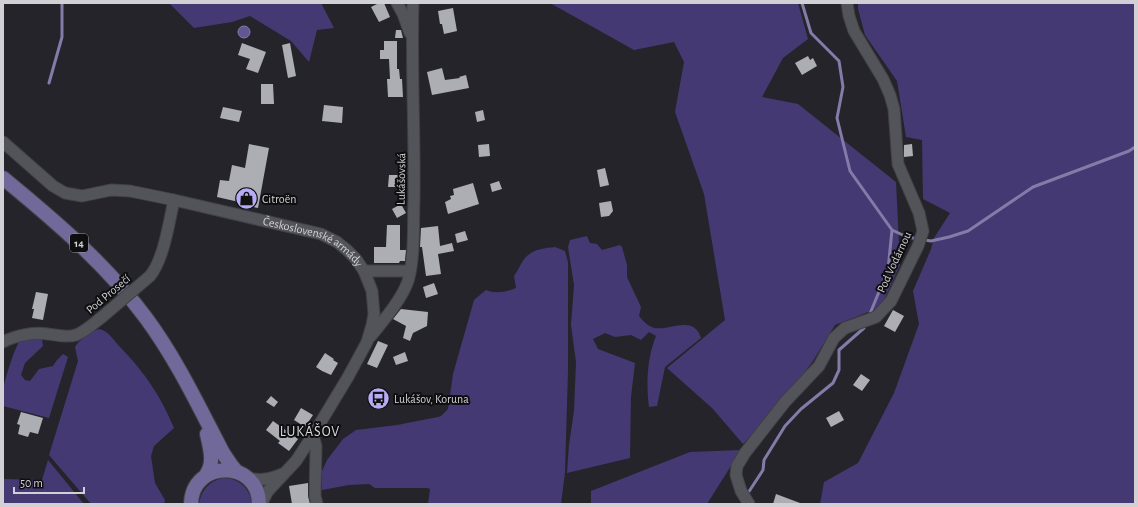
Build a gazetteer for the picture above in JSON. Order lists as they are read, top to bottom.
{
  "streets": {
    "main road": ["14", "Československé armády"],
    "street": ["Lukášovská", "Pod Vodárnou", "Pod Prosečí"]
  },
  "crossings": [
    ["Lukášovská", "Československé armády"],
    ["14", "Československé armády"],
    ["Československé armády", "Pod Prosečí"]
  ],
  "districts": ["LUKÁŠOV"],
  "places": {
    "shop": ["Citroën"],
    "bus stop": ["Lukášov, Koruna"]
  },
  "scale_bar": "50 m"
}
